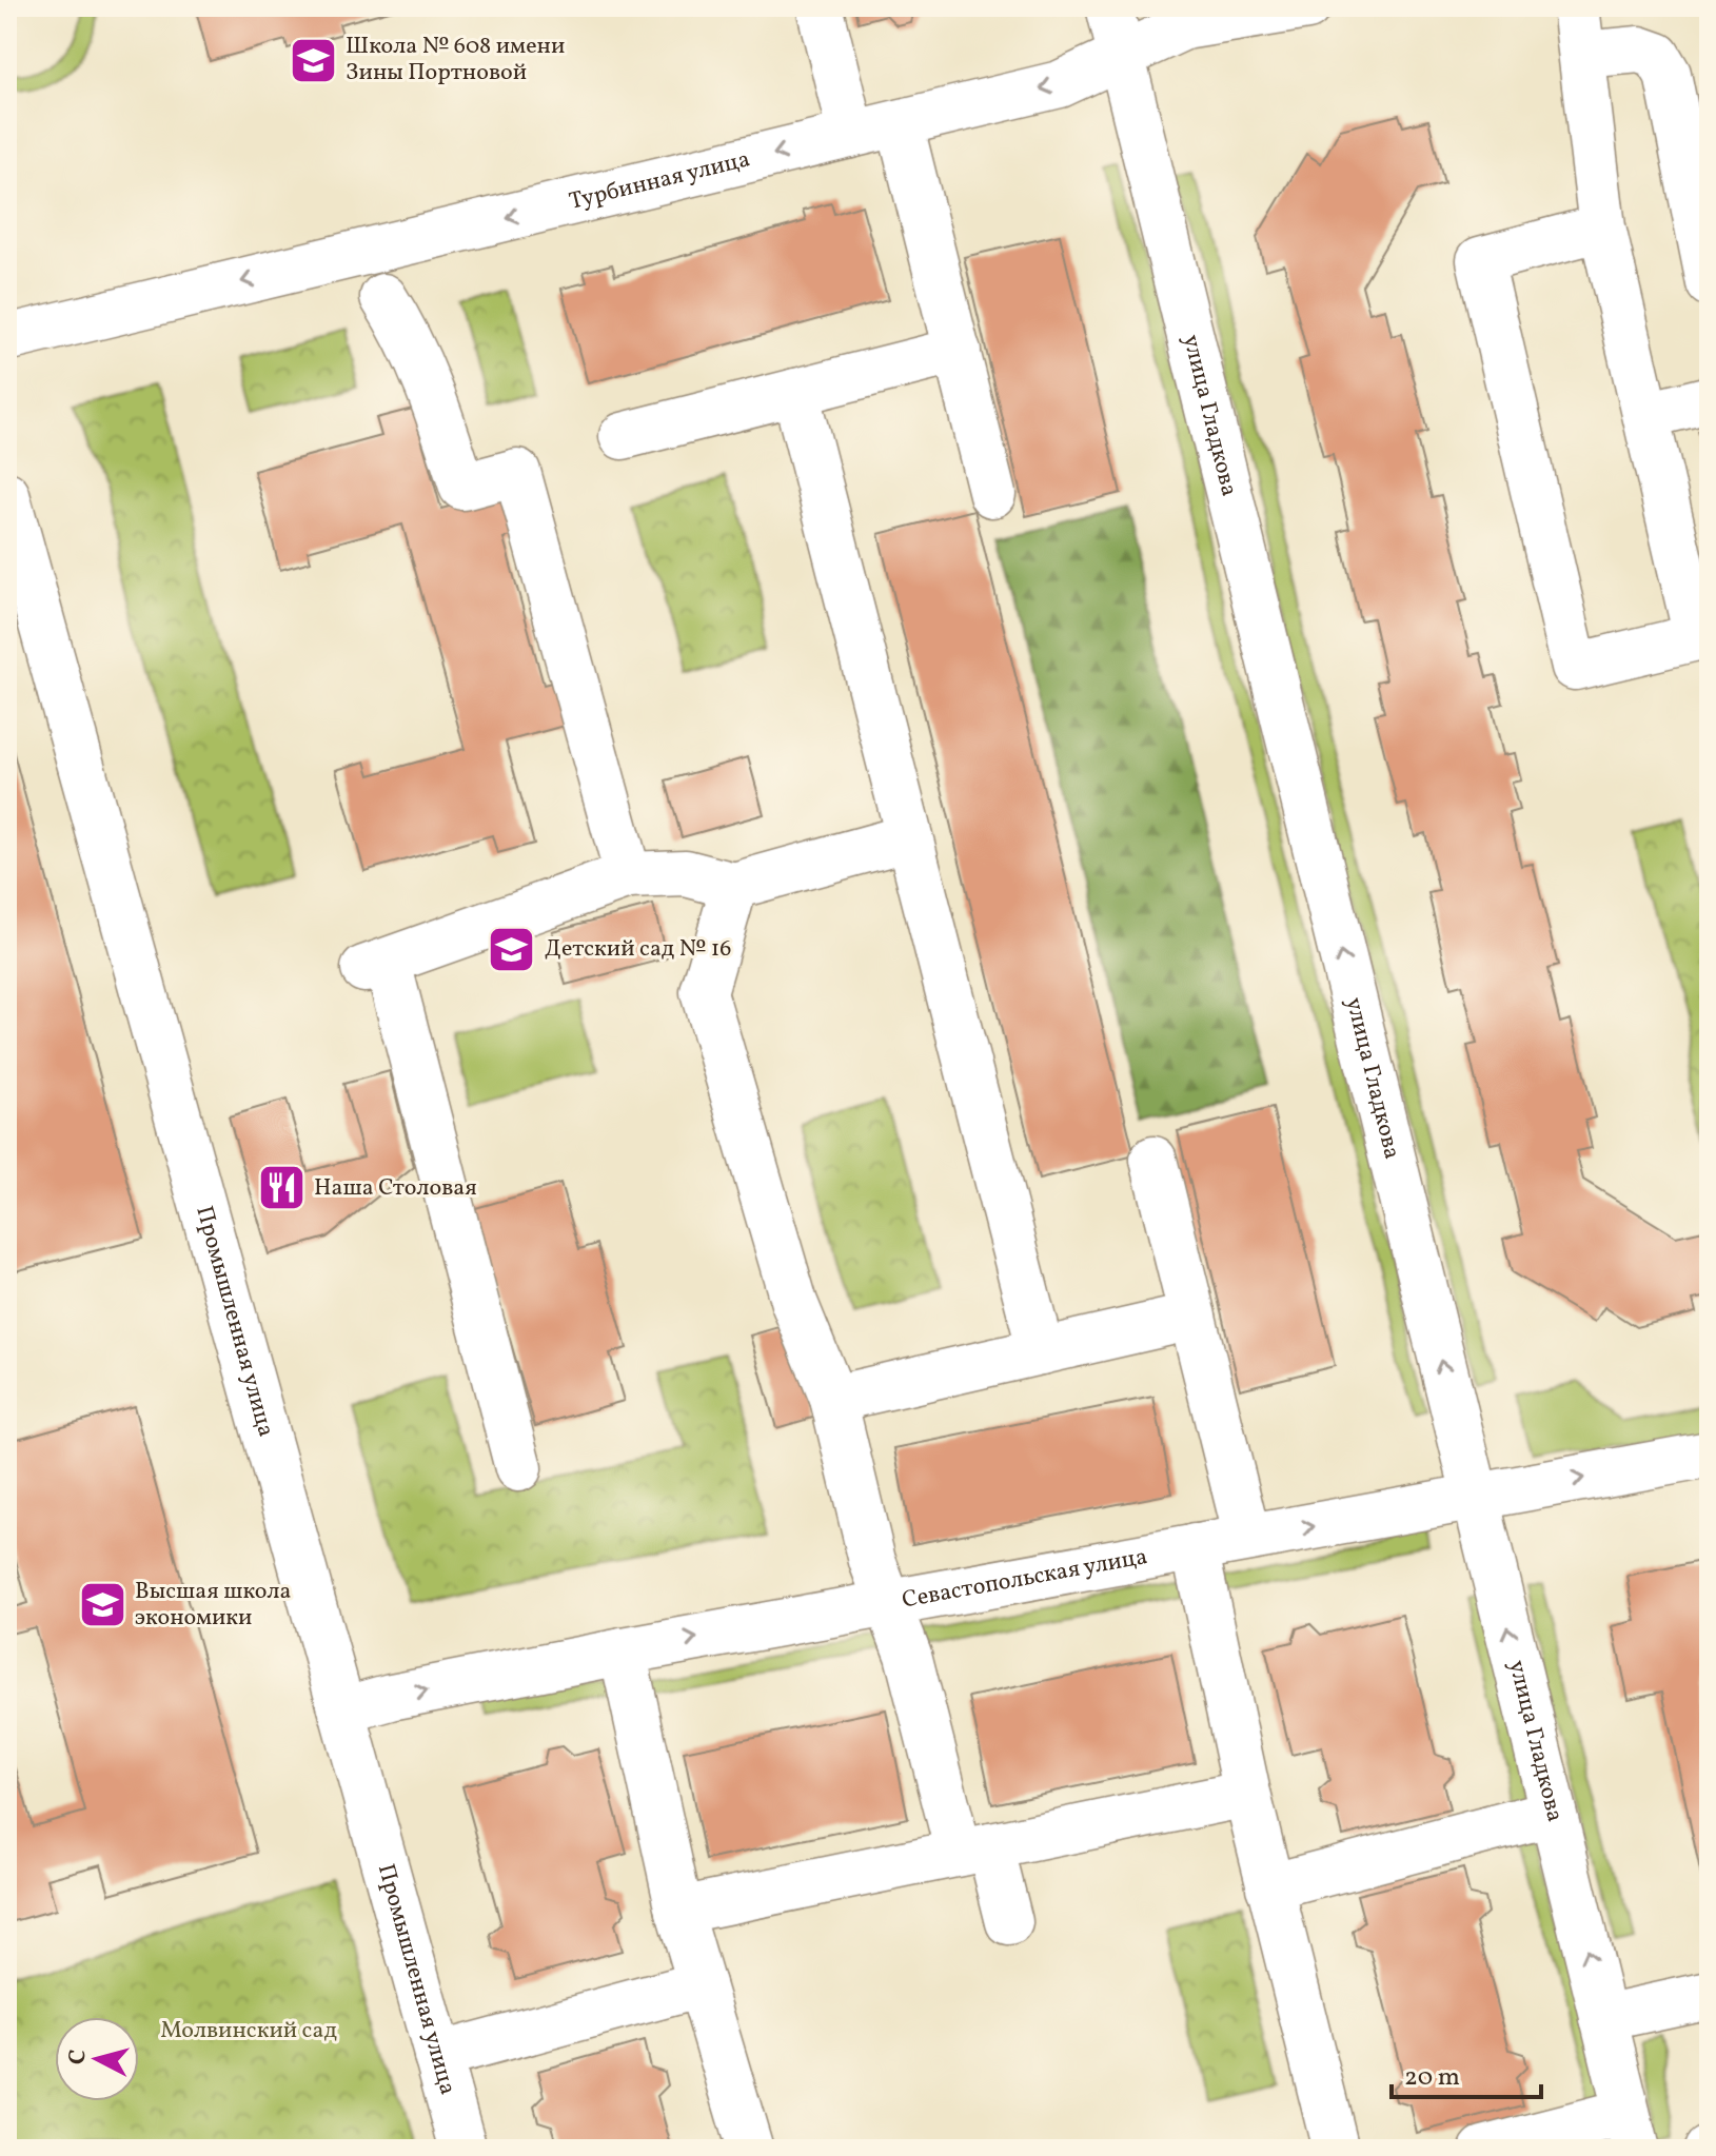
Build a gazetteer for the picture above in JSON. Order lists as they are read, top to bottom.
{
  "streets": {
    "street": [
      "Турбинная улица",
      "улица Гладкова",
      "Промышленная улица",
      "Севастопольская улица"
    ]
  },
  "crossings": [
    ["Турбинная улица", "улица Гладкова"],
    ["улица Гладкова", "Севастопольская улица"],
    ["Промышленная улица", "Севастопольская улица"]
  ],
  "one_way": ["Турбинная улица"],
  "parks": ["Молвинский сад"],
  "places": {
    "school or university": ["Школа № 608 имени Зины Портновой", "Детский сад № 16", "Высшая школа экономики"],
    "restaurant": ["Наша Столовая"]
  },
  "scale_bar": "20 m",
  "north": "left"
}
